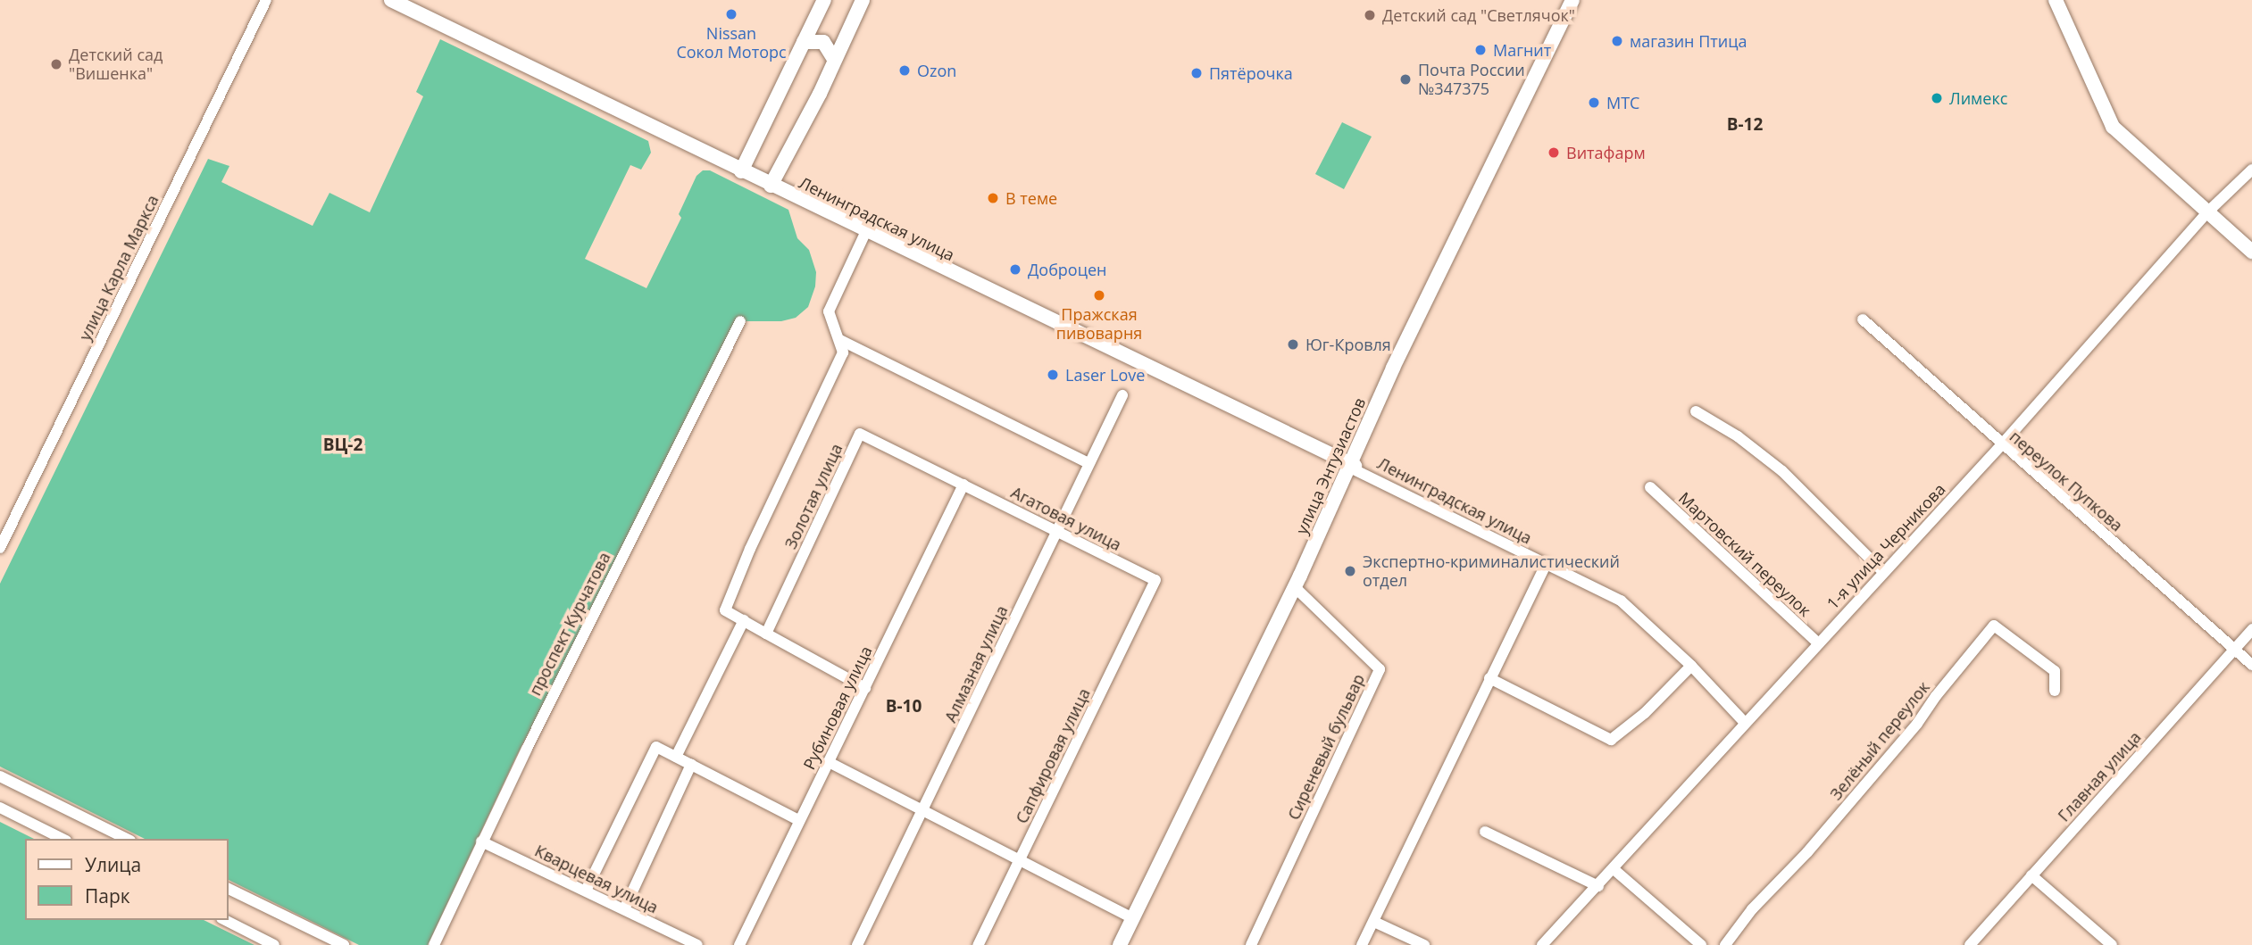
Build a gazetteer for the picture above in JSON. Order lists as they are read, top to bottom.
{
  "streets": {
    "street": [
      "Ленинградская улица",
      "улица Карла Маркса",
      "улица Энтузиастов",
      "переулок Пупкова",
      "Золотая улица",
      "Агатовая улица",
      "1-я улица Черникова",
      "Мартовский переулок",
      "проспект Курчатова",
      "Алмазная улица",
      "Рубиновая улица",
      "Зелёный переулок",
      "Сиреневый бульвар",
      "Сапфировая улица",
      "Главная улица",
      "Кварцевая улица"
    ]
  },
  "crossings": [
    ["Ленинградская улица", "улица Энтузиастов"],
    ["Ленинградская улица", "1-я улица Черникова"],
    ["улица Энтузиастов", "Сиреневый бульвар"],
    ["переулок Пупкова", "1-я улица Черникова"],
    ["переулок Пупкова", "Главная улица"],
    ["Золотая улица", "Агатовая улица"],
    ["Золотая улица", "Рубиновая улица"],
    ["Агатовая улица", "Алмазная улица"],
    ["Агатовая улица", "Рубиновая улица"],
    ["Агатовая улица", "Сапфировая улица"],
    ["1-я улица Черникова", "Мартовский переулок"],
    ["проспект Курчатова", "Кварцевая улица"]
  ],
  "districts": ["В-12", "ВЦ-2", "В-10"],
  "places": [
    "Nissan Сокол Моторс",
    "Детский сад \"Светлячок\"",
    "магазин Птица",
    "Магнит",
    "Детский сад \"Вишенка\"",
    "Ozon",
    "Пятёрочка",
    "Почта России №347375",
    "Лимекс",
    "МТС",
    "Витафарм",
    "В теме",
    "Доброцен",
    "Пражская пивоварня",
    "Юг-Кровля",
    "Laser Love",
    "Экспертно-криминалистический отдел"
  ],
  "legend": ["Улица", "Парк"]
}
